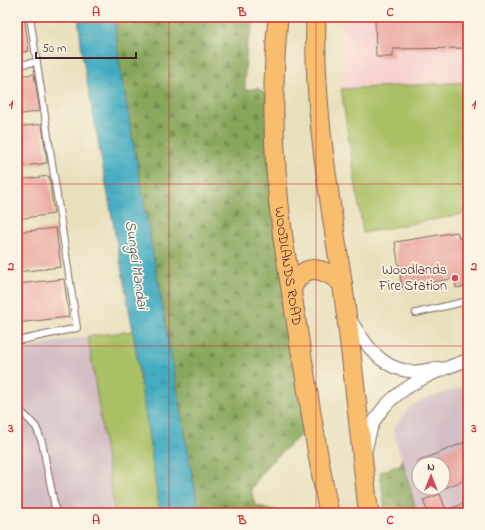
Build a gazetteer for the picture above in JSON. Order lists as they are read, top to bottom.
{
  "streets": {
    "main road": ["WOODLANDS ROAD"]
  },
  "water": ["Sungei Mandai"],
  "places": ["Woodlands Fire Station"],
  "scale_bar": "50 m",
  "north": "top",
  "grid": {
    "columns": ["A", "B", "C"],
    "rows": ["1", "2", "3"]
  }
}
